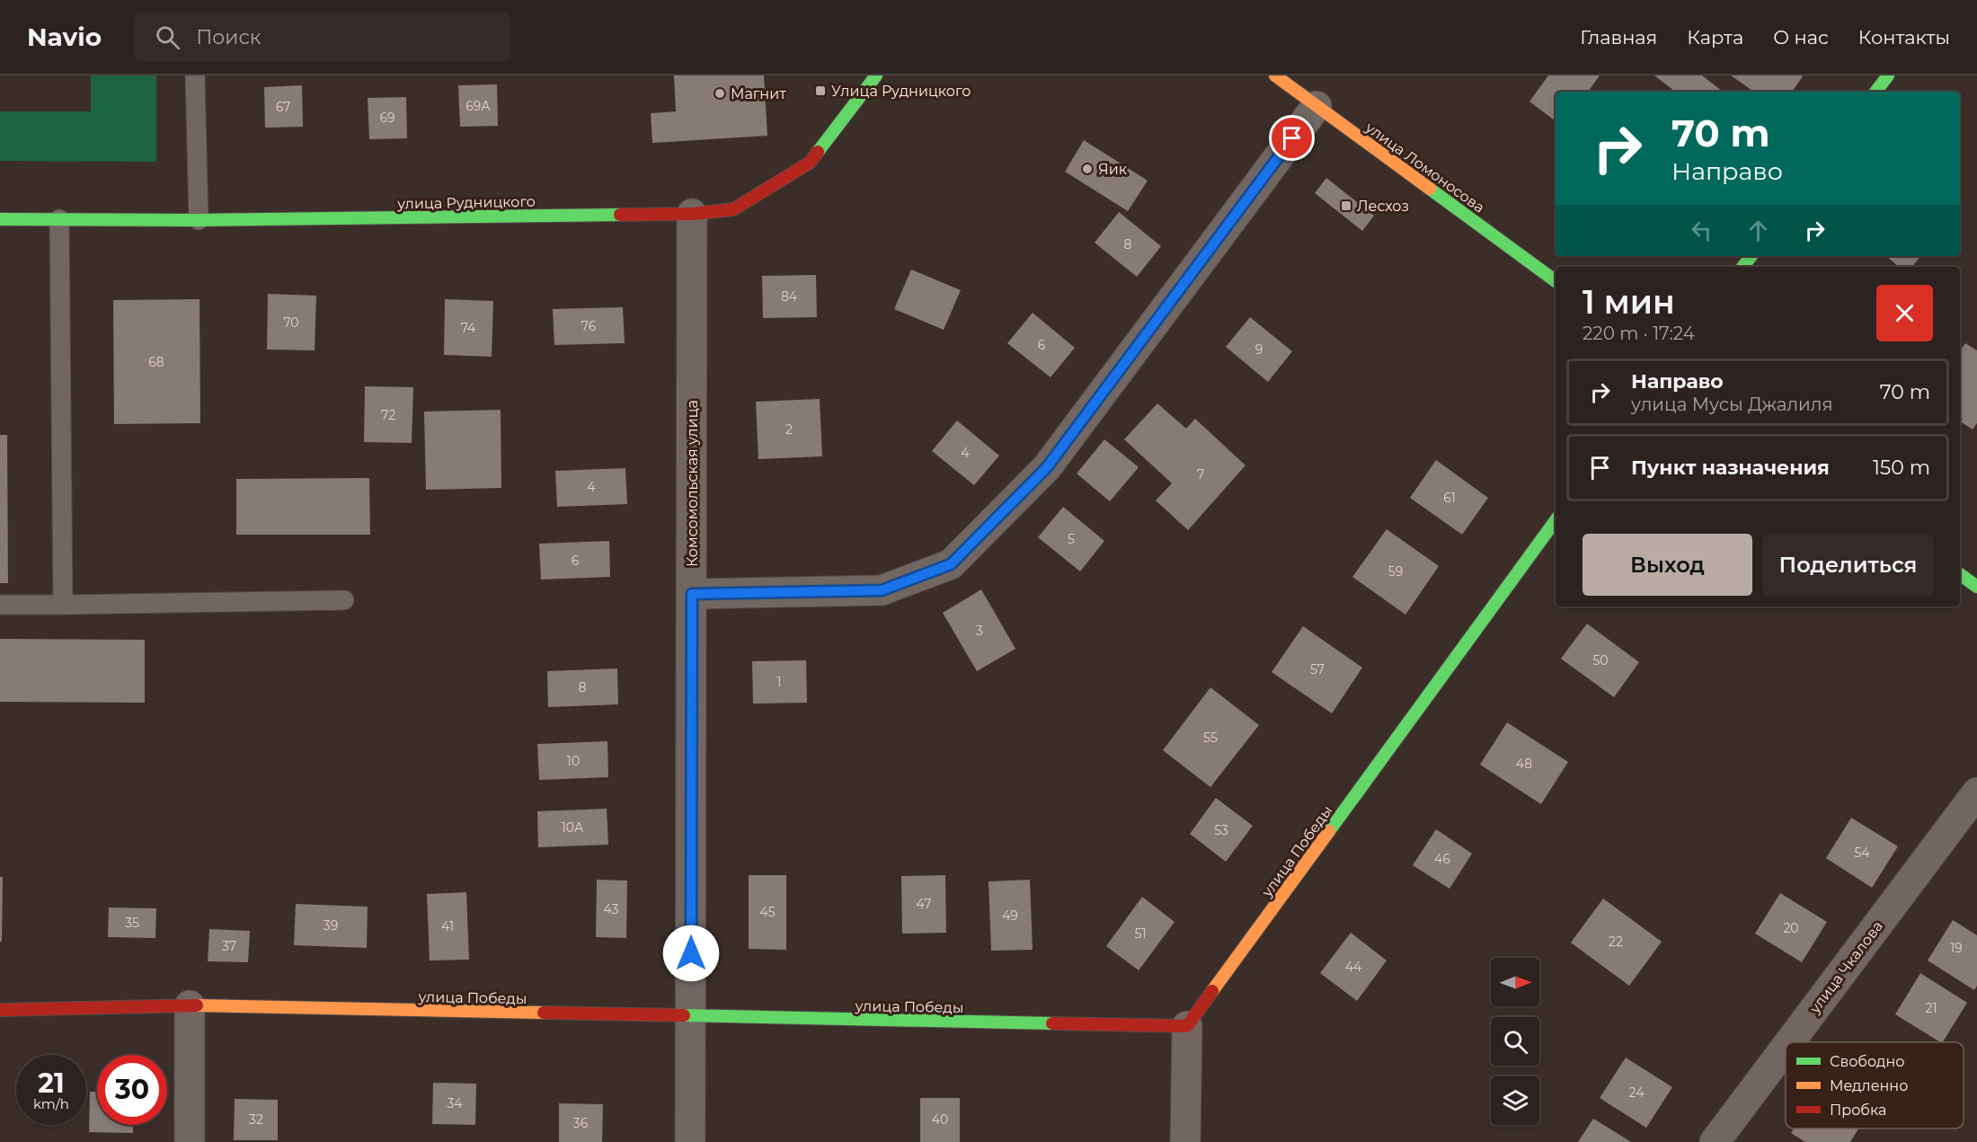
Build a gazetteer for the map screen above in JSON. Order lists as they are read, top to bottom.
{
  "streets": {
    "street": [
      "улица Ломоносова",
      "улица Рудницкого",
      "Комсомольская улица",
      "улица Победы",
      "улица Чкалова"
    ]
  },
  "crossings": [
    ["улица Рудницкого", "Комсомольская улица"],
    ["Комсомольская улица", "улица Победы"]
  ],
  "places": {
    "transit": ["Улица Рудницкого", "Лесхоз"],
    "other": ["Магнит", "Яик"]
  },
  "house_numbers": [
    "69А",
    "67",
    "69",
    "8",
    "84",
    "70",
    "76",
    "74",
    "6",
    "9",
    "68",
    "72",
    "2",
    "4",
    "7",
    "4",
    "61",
    "5",
    "6",
    "59",
    "3",
    "50",
    "57",
    "1",
    "8",
    "55",
    "10",
    "48",
    "10А",
    "53",
    "54",
    "46",
    "47",
    "43",
    "45",
    "49",
    "35",
    "39",
    "41",
    "20",
    "51",
    "22",
    "37",
    "19",
    "44",
    "21",
    "24",
    "34",
    "32",
    "40",
    "36"
  ],
  "legend": ["Свободно", "Медленно", "Пробка"],
  "north": "right",
  "page": {
    "header": "Navio",
    "search": "Поиск",
    "nav": [
      "Главная",
      "Карта",
      "О нас",
      "Контакты"
    ],
    "turn": ["70 m", "Направо"],
    "heading": ["1 мин", "220 m · 17:24"],
    "list": [
      {
        "name": "Направо",
        "note": "улица Мусы Джалиля",
        "value": "70 m"
      },
      {
        "name": "Пункт назначения",
        "value": "150 m"
      }
    ],
    "buttons": ["Выход", "Поделиться"],
    "speed": "21 km/h",
    "limit": "30"
  }
}
